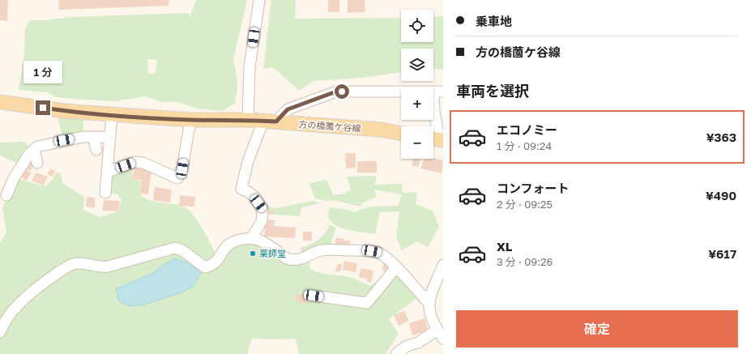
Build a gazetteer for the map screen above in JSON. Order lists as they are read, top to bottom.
{
  "streets": {
    "main road": ["方の橋薗ケ谷線"]
  },
  "places": ["薬師堂"],
  "page": {
    "banner": ["乗車地", "方の橋薗ケ谷線"],
    "map_buttons": ["+", "−"],
    "bubble": "1 分",
    "heading": "車両を選択",
    "list": [
      {
        "name": "エコノミー",
        "note": "1 分 · 09:24",
        "value": "¥363"
      },
      {
        "name": "コンフォート",
        "note": "2 分 · 09:25",
        "value": "¥490"
      },
      {
        "name": "XL",
        "note": "3 分 · 09:26",
        "value": "¥617"
      }
    ],
    "buttons": "確定"
  }
}
